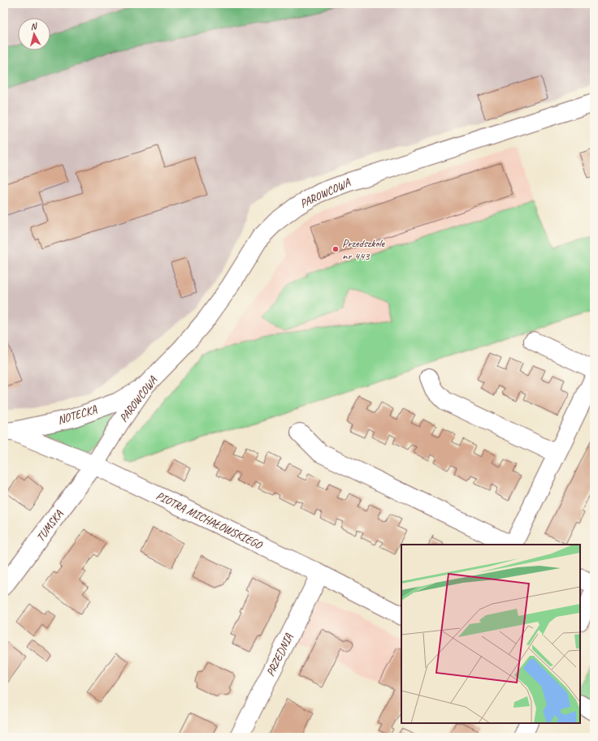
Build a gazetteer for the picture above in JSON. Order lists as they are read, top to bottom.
{
  "streets": {
    "street": [
      "PAROWCOWA",
      "NOTECKA",
      "PIOTRA MICHAŁOWSKIEGO",
      "TUMSKA",
      "PRZEDNIA"
    ]
  },
  "crossings": [
    ["PAROWCOWA", "NOTECKA"],
    ["PAROWCOWA", "PIOTRA MICHAŁOWSKIEGO"],
    ["PAROWCOWA", "TUMSKA"],
    ["NOTECKA", "PIOTRA MICHAŁOWSKIEGO"],
    ["PIOTRA MICHAŁOWSKIEGO", "TUMSKA"],
    ["PIOTRA MICHAŁOWSKIEGO", "PRZEDNIA"]
  ],
  "places": ["Przedszkole nr 443"],
  "north": "top"
}
